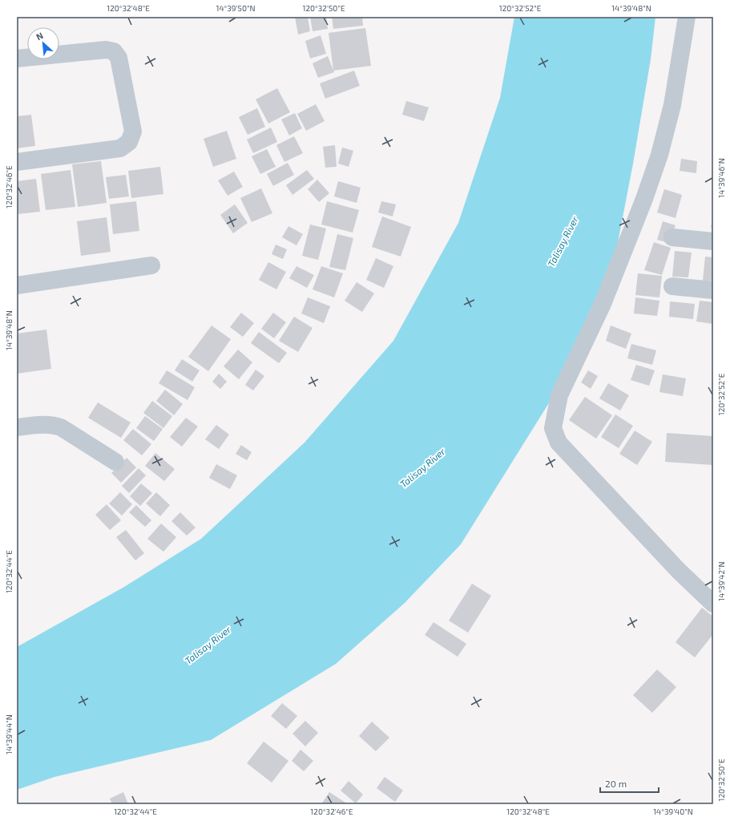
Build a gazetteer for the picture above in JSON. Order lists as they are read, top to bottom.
{
  "water": ["Talisay River"],
  "scale_bar": "20 m",
  "north": "top left",
  "coordinates": [
    "120°32'48\"E",
    "14°39'50\"N",
    "120°32'50\"E",
    "120°32'52\"E",
    "14°39'48\"N",
    "14°39'46\"N",
    "120°32'46\"E",
    "120°32'44\"E",
    "14°39'42\"N",
    "14°39'44\"N",
    "14°39'40\"N"
  ]
}
